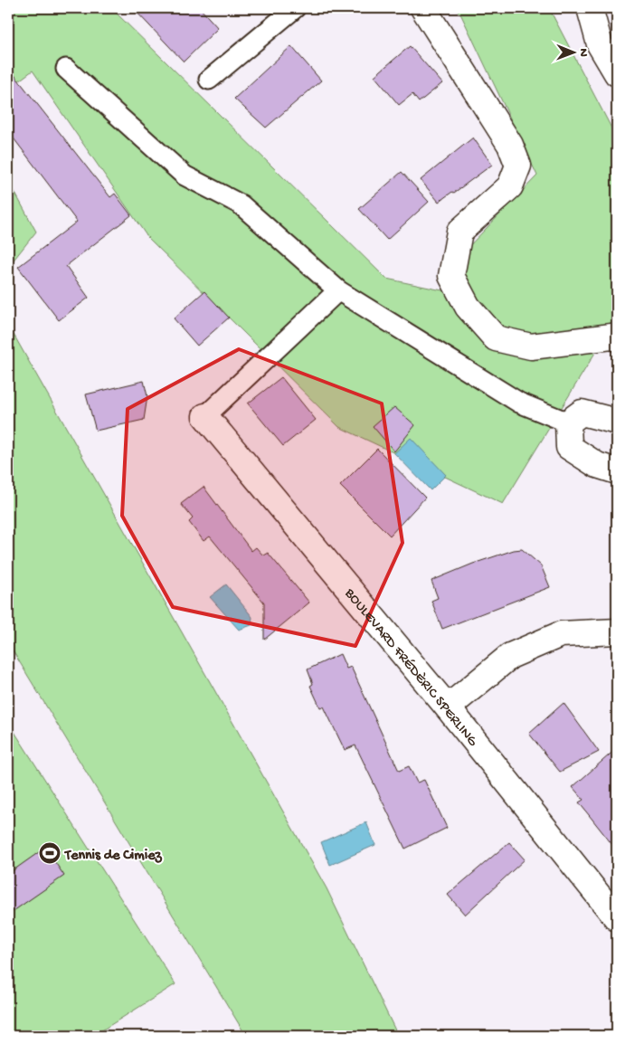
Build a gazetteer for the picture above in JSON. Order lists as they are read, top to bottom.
{
  "streets": {
    "street": ["BOULEVARD FRÉDÈRIC SPERLING"]
  },
  "places": {
    "sports": ["Tennis de Cimiez"]
  },
  "north": "right"
}
